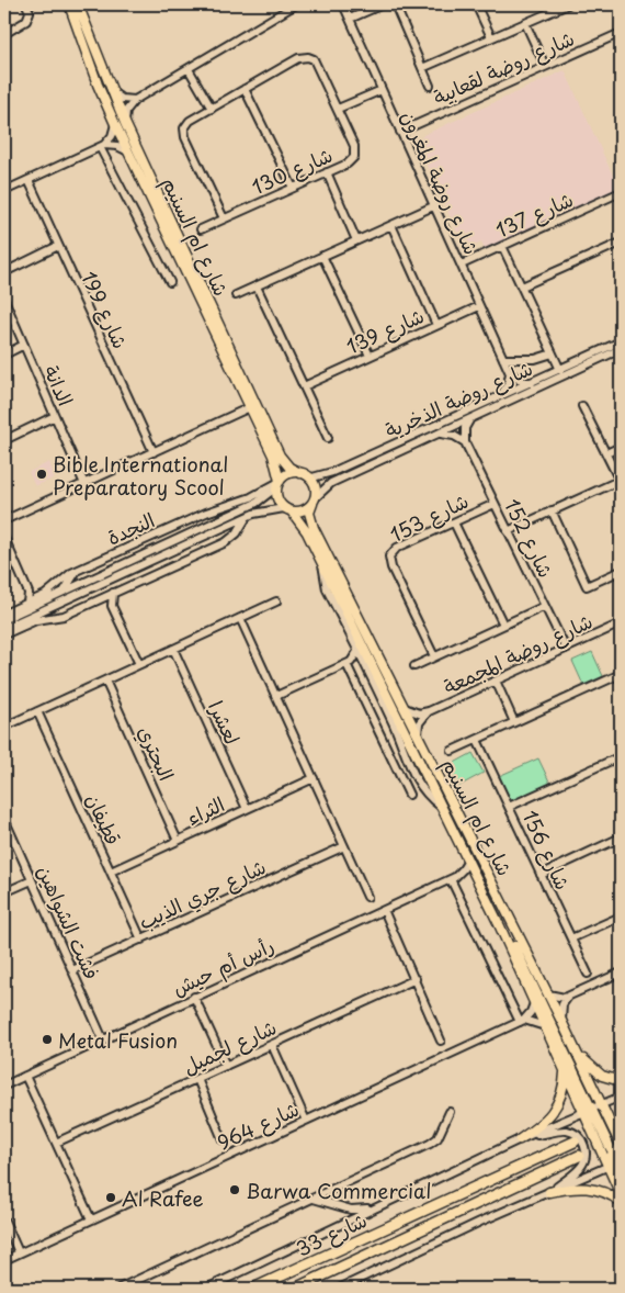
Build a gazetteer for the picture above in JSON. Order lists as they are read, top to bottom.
{
  "streets": {
    "highway": ["شارع 33"],
    "main road": ["شارع ام السنيم"],
    "street": [
      "شارع روضة لقعابية",
      "شارع 130",
      "شارع روضة المغرون",
      "شارع 137",
      "شارع 199",
      "شارع 139",
      "الدانة",
      "شارع روضة الذخرية",
      "شارع 153",
      "النجدة",
      "شارع 152",
      "شارع روضة المجمعة",
      "لعشرا",
      "البحتري",
      "الثراء",
      "قطيفان",
      "شارع 156",
      "شارع جري الذيب",
      "فشت الشواهين",
      "رأس أم حيش",
      "شارع لجميل",
      "شارع 964"
    ]
  },
  "crossings": [
    ["شارع روضة لقعابية", "شارع روضة المغرون"],
    ["شارع روضة المغرون", "شارع 137"],
    ["شارع روضة المغرون", "شارع 139"],
    ["شارع ام السنيم", "شارع روضة الذخرية"],
    ["شارع ام السنيم", "النجدة"],
    ["شارع ام السنيم", "شارع روضة المجمعة"],
    ["شارع ام السنيم", "رأس أم حيش"],
    ["شارع روضة الذخرية", "النجدة"],
    ["شارع 153", "شارع 152"],
    ["شارع 152", "شارع روضة المجمعة"],
    ["لعشرا", "الثراء"],
    ["البحتري", "الثراء"],
    ["الثراء", "قطيفان"],
    ["قطيفان", "شارع جري الذيب"],
    ["شارع جري الذيب", "فشت الشواهين"],
    ["فشت الشواهين", "رأس أم حيش"]
  ],
  "places": [
    "Bible International Preparatory Scool",
    "Metal Fusion",
    "Barwa Commercial",
    "Al Rafee"
  ]
}
